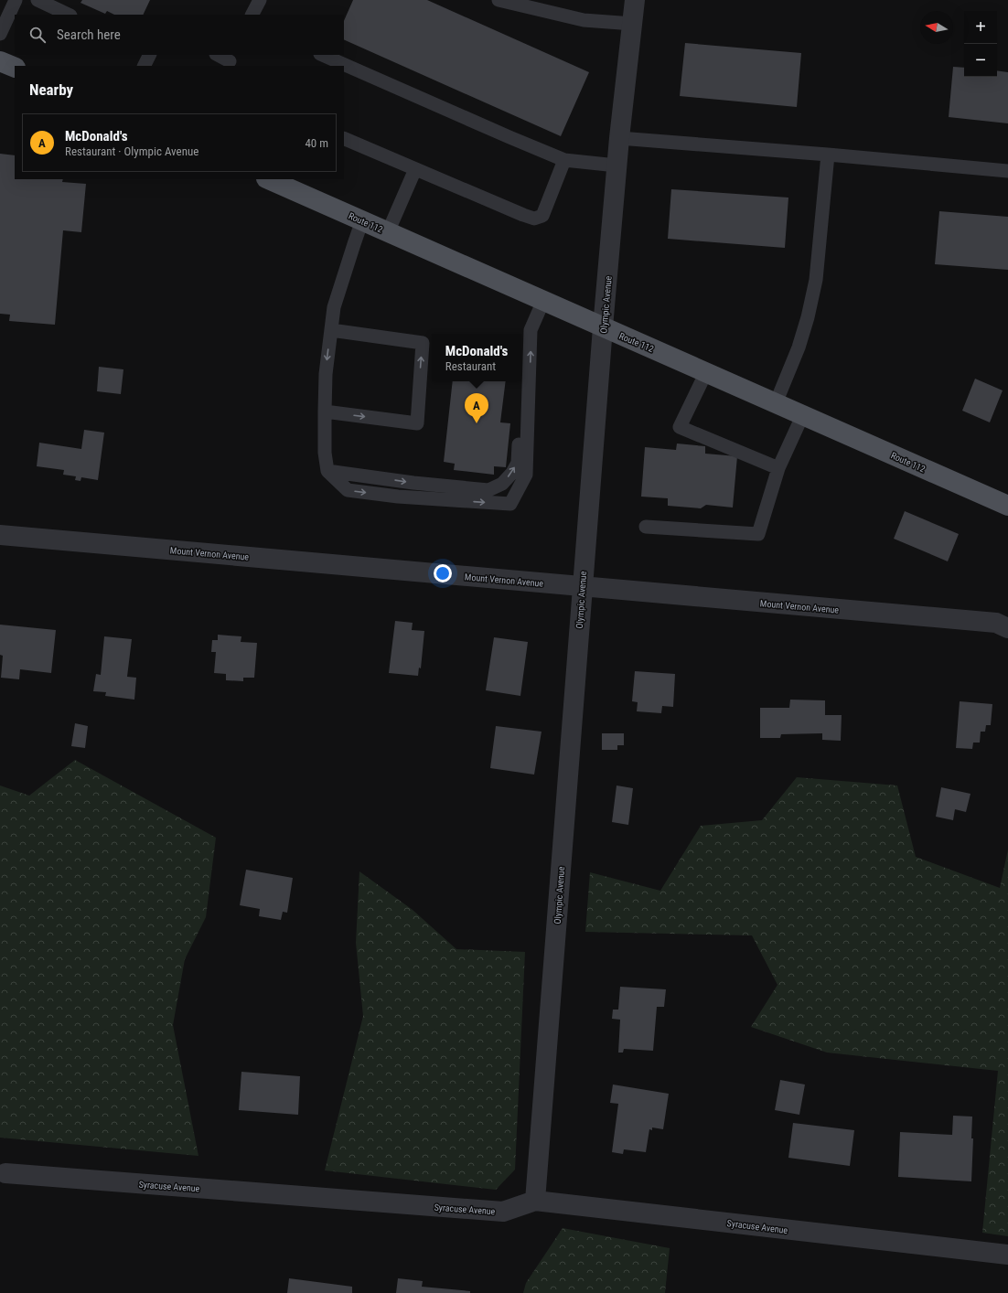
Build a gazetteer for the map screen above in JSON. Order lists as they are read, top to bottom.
{
  "streets": {
    "main road": ["Route 112"],
    "street": ["Olympic Avenue", "Mount Vernon Avenue", "Syracuse Avenue"]
  },
  "crossings": [
    ["Route 112", "Olympic Avenue"],
    ["Olympic Avenue", "Mount Vernon Avenue"],
    ["Olympic Avenue", "Syracuse Avenue"]
  ],
  "north": "left",
  "page": {
    "map_buttons": ["+", "−"],
    "search": "Search here",
    "heading": "Nearby",
    "list": [
      {
        "mark": "A",
        "name": "McDonald's",
        "note": "Restaurant · Olympic Avenue",
        "value": "40 m"
      }
    ],
    "popup": ["McDonald's", "Restaurant"],
    "pins": "A"
  }
}
